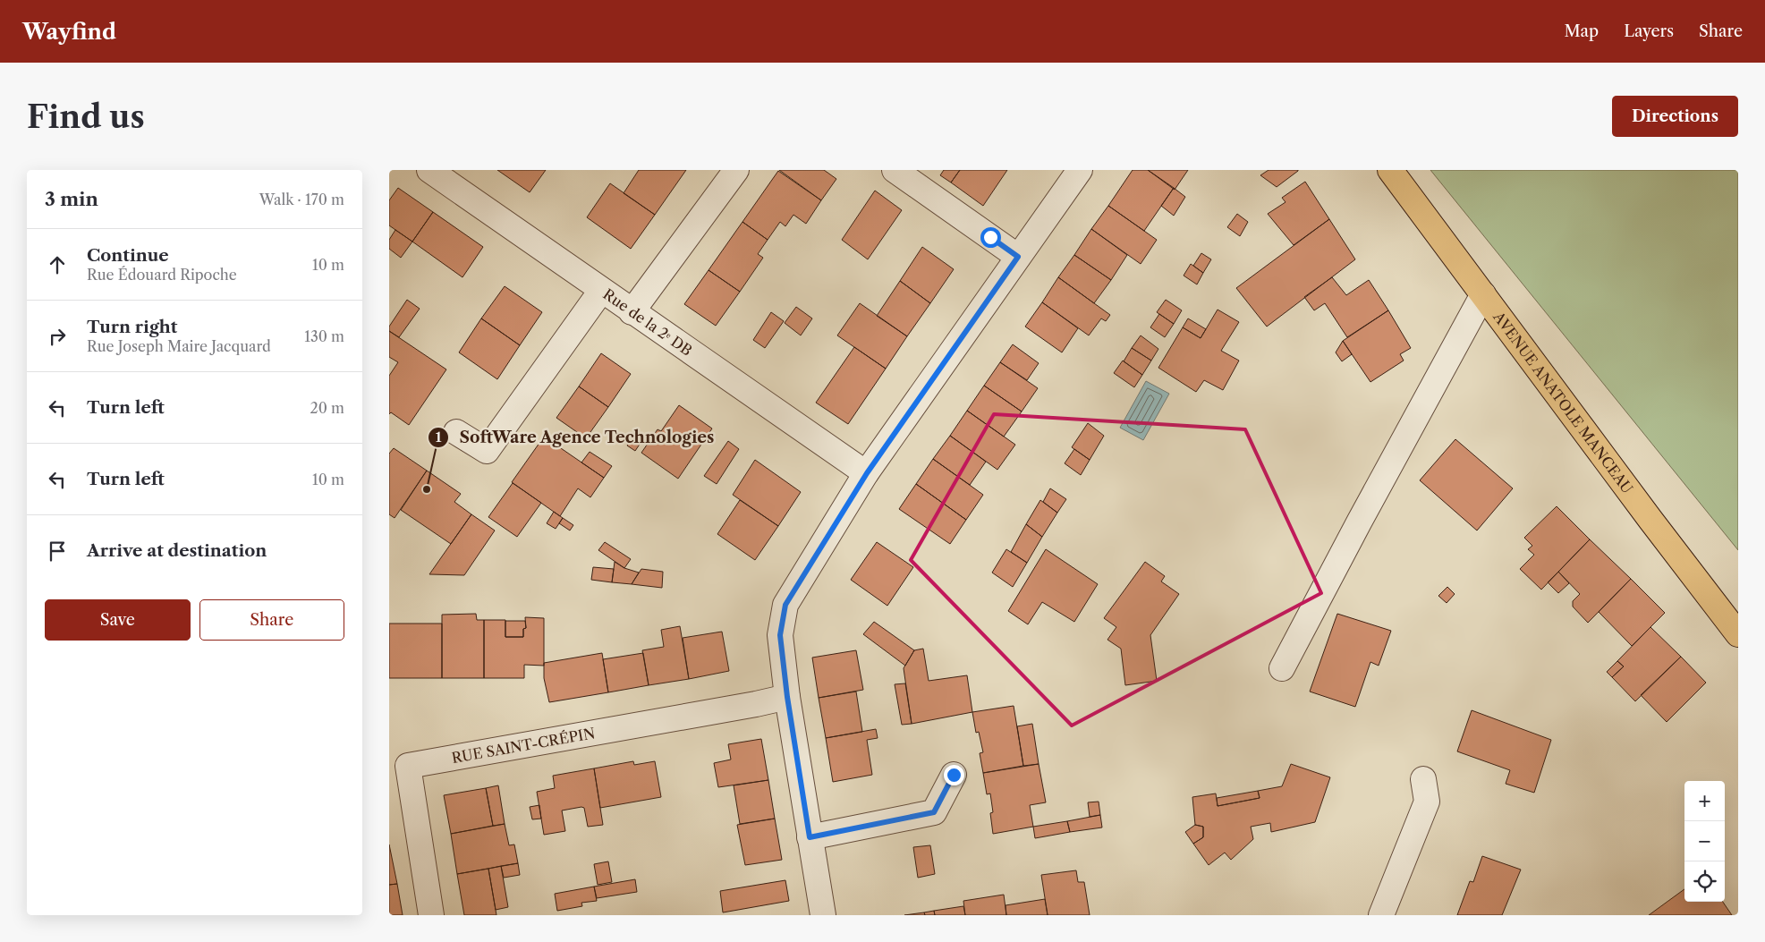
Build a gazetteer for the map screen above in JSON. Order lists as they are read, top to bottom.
{
  "streets": {
    "main road": ["AVENUE ANATOLE MANCEAU"],
    "street": ["Rue de la 2ᵉ DB", "RUE SAINT-CRÉPIN"]
  },
  "places": ["SoftWare Agence Technologies"],
  "page": {
    "header": "Wayfind",
    "nav": ["Map", "Layers", "Share"],
    "buttons": [
      "Directions",
      ["Save", "Share"]
    ],
    "title": "Find us",
    "heading": ["3 min", "Walk · 170 m"],
    "list": [
      ["Continue", "Rue Édouard Ripoche", "10 m"],
      ["Turn right", "Rue Joseph Maire Jacquard", "130 m"],
      ["Turn left", "20 m"],
      ["Turn left", "10 m"],
      "Arrive at destination"
    ],
    "map_buttons": ["+", "−"]
  }
}
